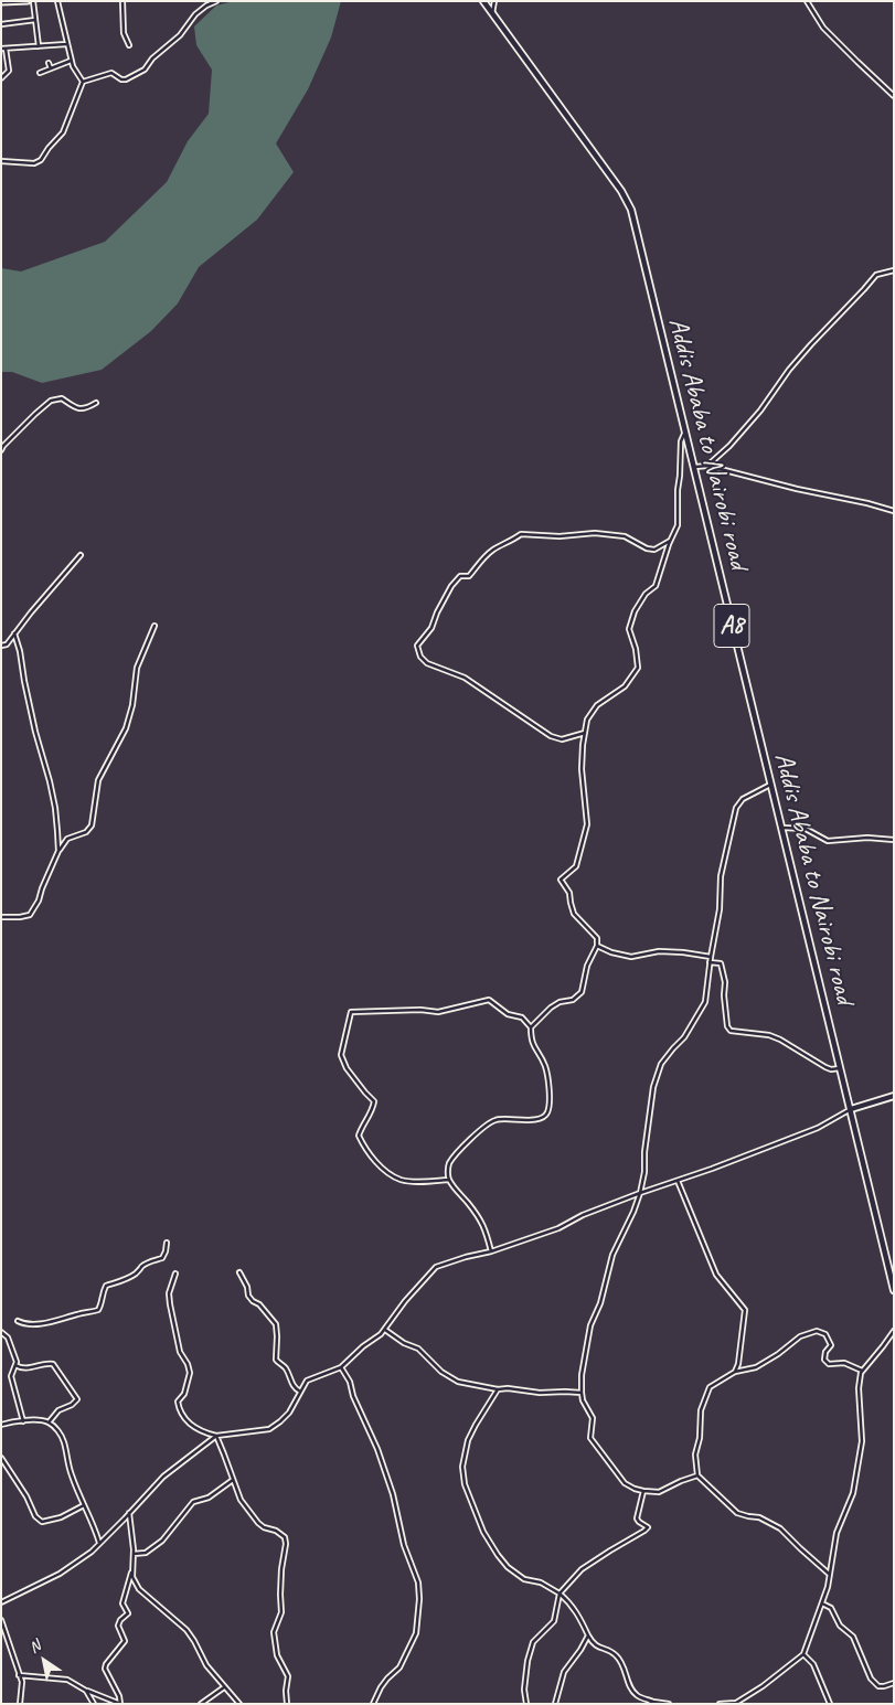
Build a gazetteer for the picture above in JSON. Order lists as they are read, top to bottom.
{
  "streets": {
    "highway": ["Addis Ababa to Nairobi road", "A8"]
  },
  "north": "top left"
}
